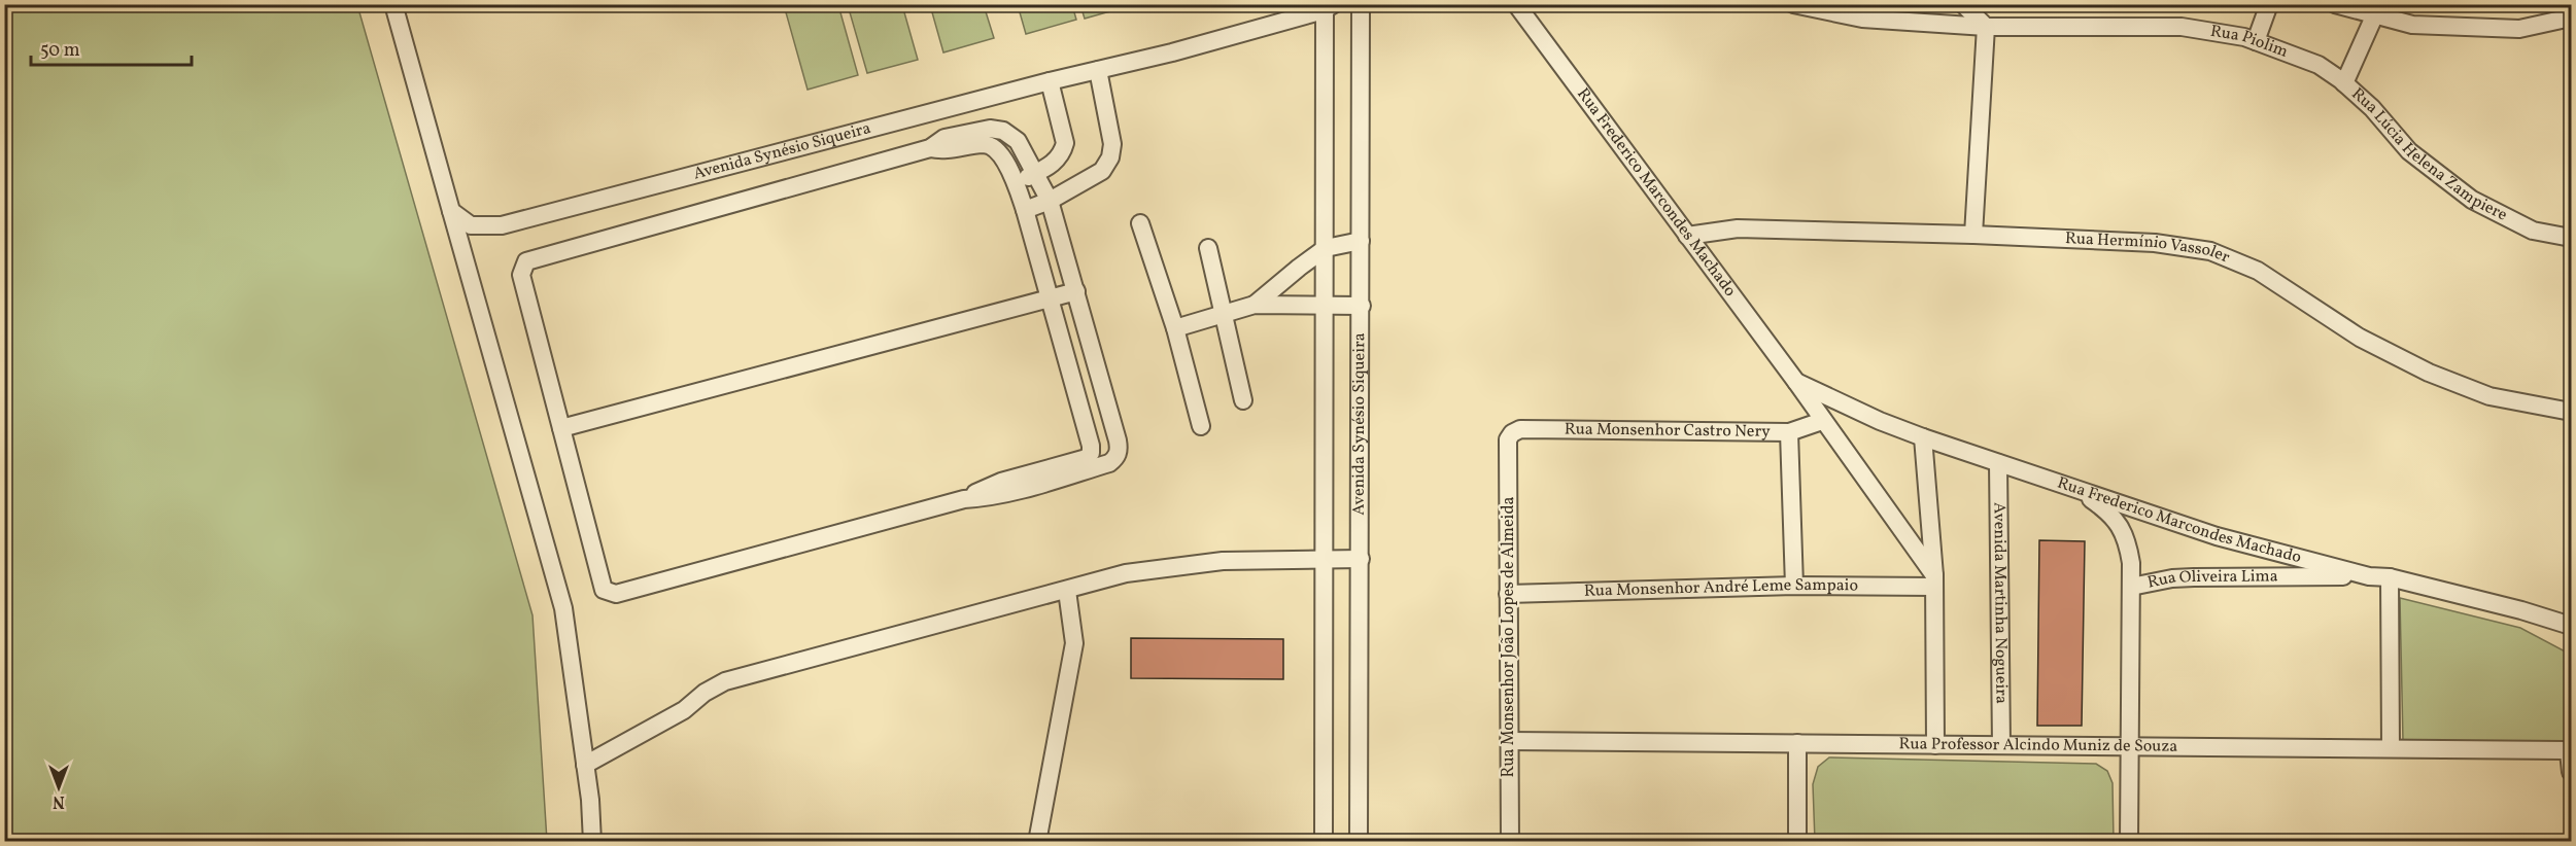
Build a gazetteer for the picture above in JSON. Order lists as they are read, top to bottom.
{
  "streets": {
    "street": [
      "Rua Piolim",
      "Avenida Synésio Siqueira",
      "Rua Lúcia Helena Zampiere",
      "Rua Frederico Marcondes Machado",
      "Rua Hermínio Vassoler",
      "Rua Monsenhor Castro Nery",
      "Rua Oliveira Lima",
      "Rua Monsenhor André Leme Sampaio",
      "Avenida Martinha Nogueira",
      "Rua Monsenhor João Lopes de Almeida",
      "Rua Professor Alcindo Muniz de Souza"
    ]
  },
  "crossings": [
    ["Rua Piolim", "Rua Lúcia Helena Zampiere"],
    ["Rua Frederico Marcondes Machado", "Rua Hermínio Vassoler"],
    ["Rua Frederico Marcondes Machado", "Rua Monsenhor Castro Nery"],
    ["Rua Frederico Marcondes Machado", "Rua Oliveira Lima"],
    ["Rua Frederico Marcondes Machado", "Rua Monsenhor André Leme Sampaio"],
    ["Rua Frederico Marcondes Machado", "Avenida Martinha Nogueira"],
    ["Rua Monsenhor Castro Nery", "Rua Monsenhor João Lopes de Almeida"],
    ["Rua Monsenhor André Leme Sampaio", "Rua Monsenhor João Lopes de Almeida"],
    ["Avenida Martinha Nogueira", "Rua Professor Alcindo Muniz de Souza"],
    ["Rua Monsenhor João Lopes de Almeida", "Rua Professor Alcindo Muniz de Souza"]
  ],
  "scale_bar": "50 m",
  "north": "bottom"
}
